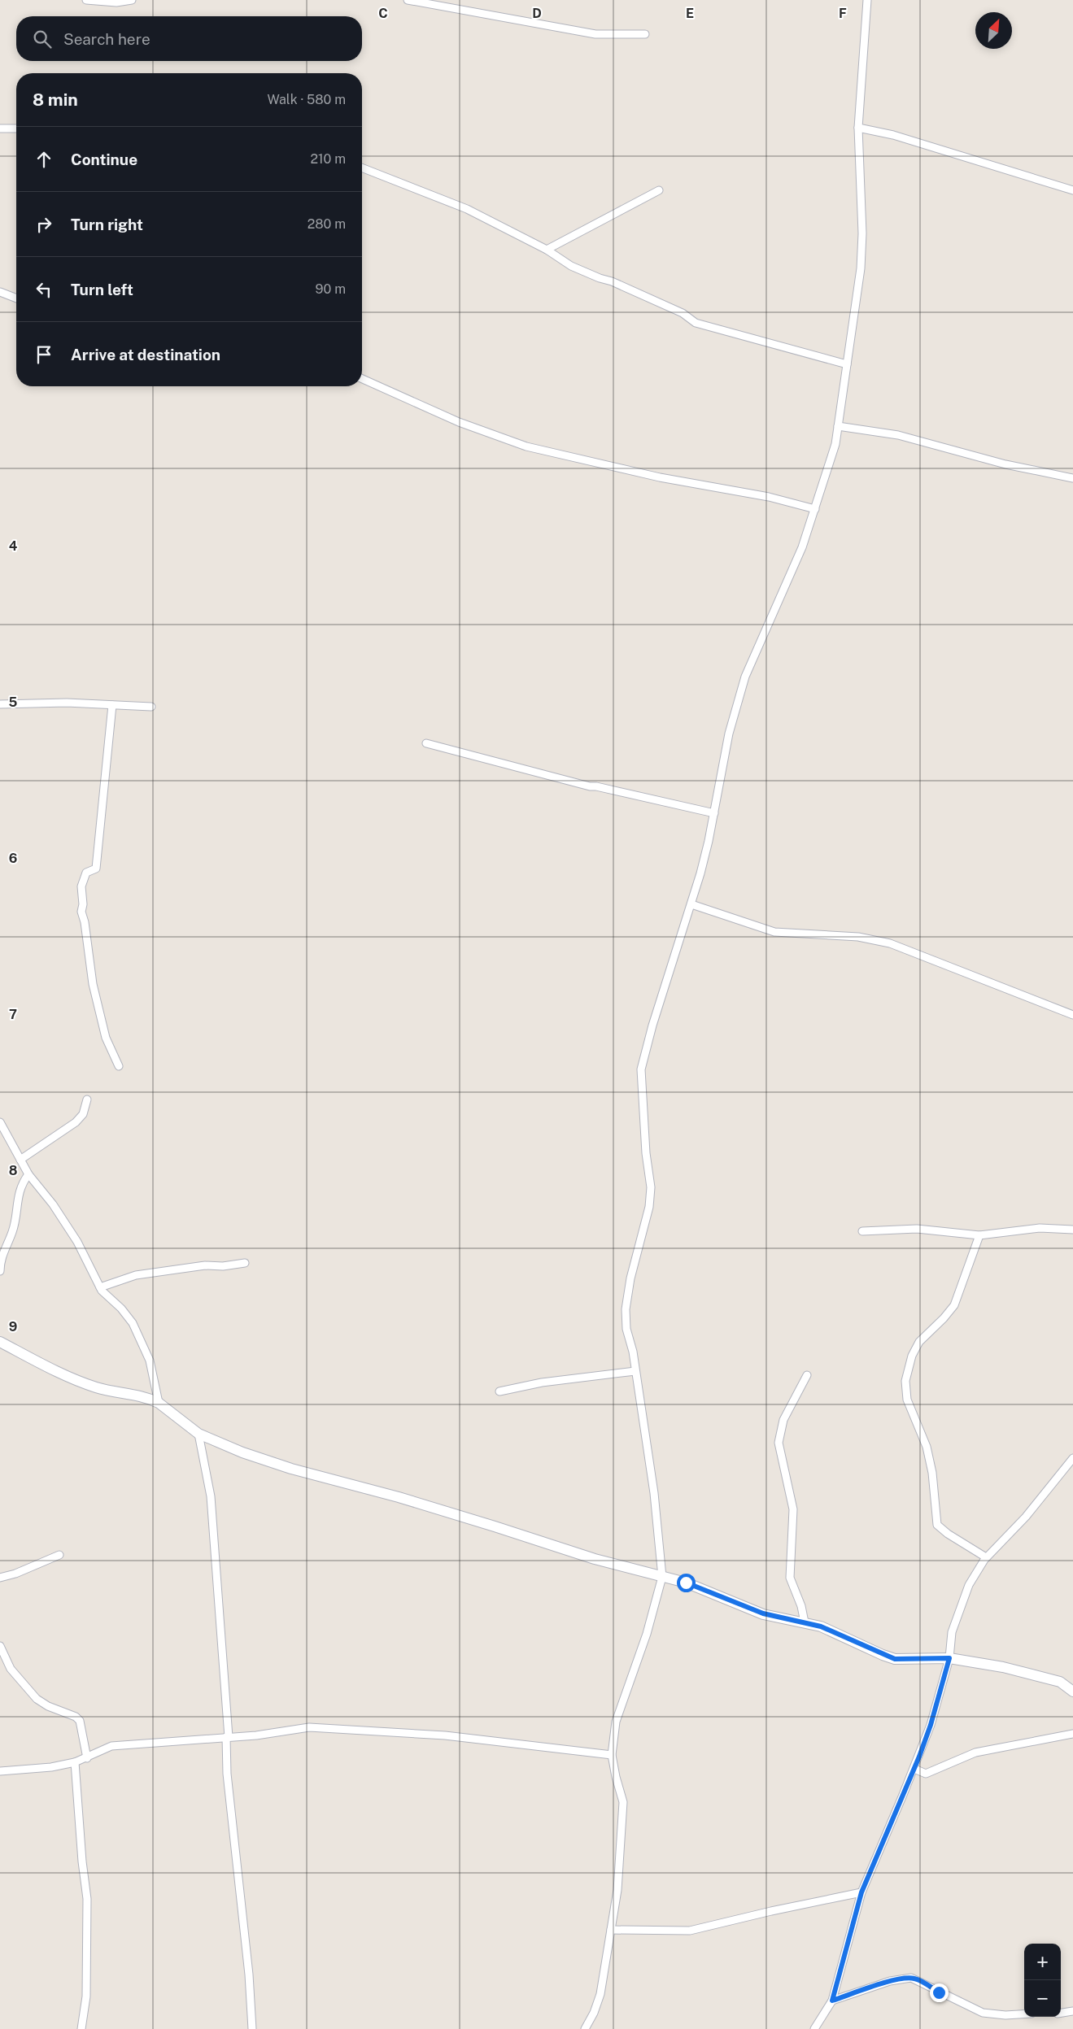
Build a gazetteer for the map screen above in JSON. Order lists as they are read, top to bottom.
{
  "north": "top right",
  "page": {
    "search": "Search here",
    "heading": ["8 min", "Walk · 580 m"],
    "list": [
      ["Continue", "210 m"],
      ["Turn right", "280 m"],
      ["Turn left", "90 m"],
      "Arrive at destination"
    ],
    "map_buttons": ["+", "−"]
  },
  "grid": {
    "columns": [
      "C",
      "D",
      "E",
      "F"
    ],
    "rows": [
      "4",
      "5",
      "6",
      "7",
      "8",
      "9"
    ]
  }
}
